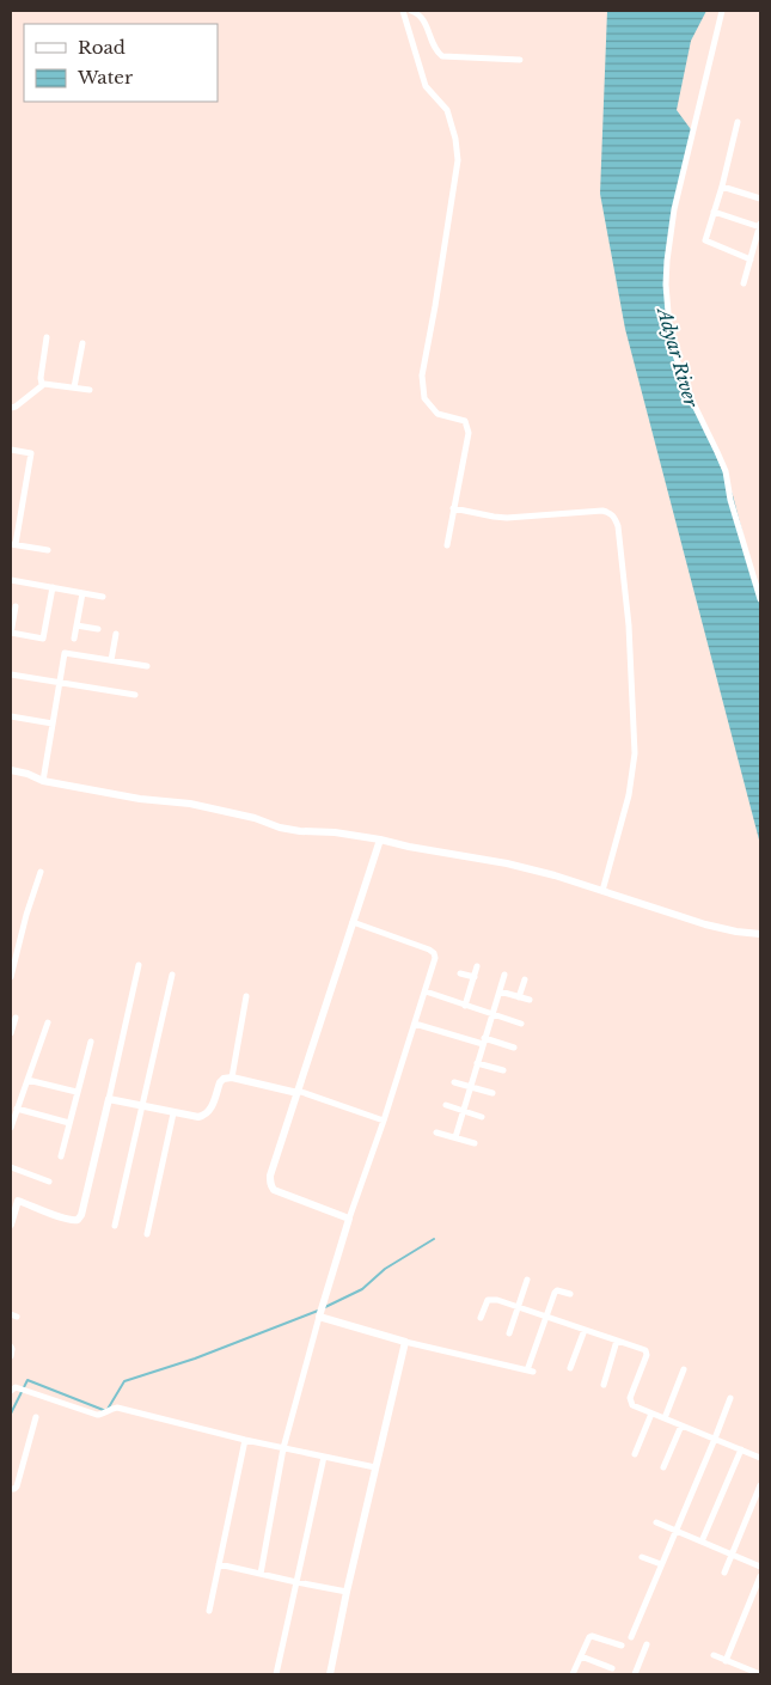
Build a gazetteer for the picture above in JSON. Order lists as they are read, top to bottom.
{
  "water": ["Adyar River"],
  "legend": ["Road", "Water"]
}
